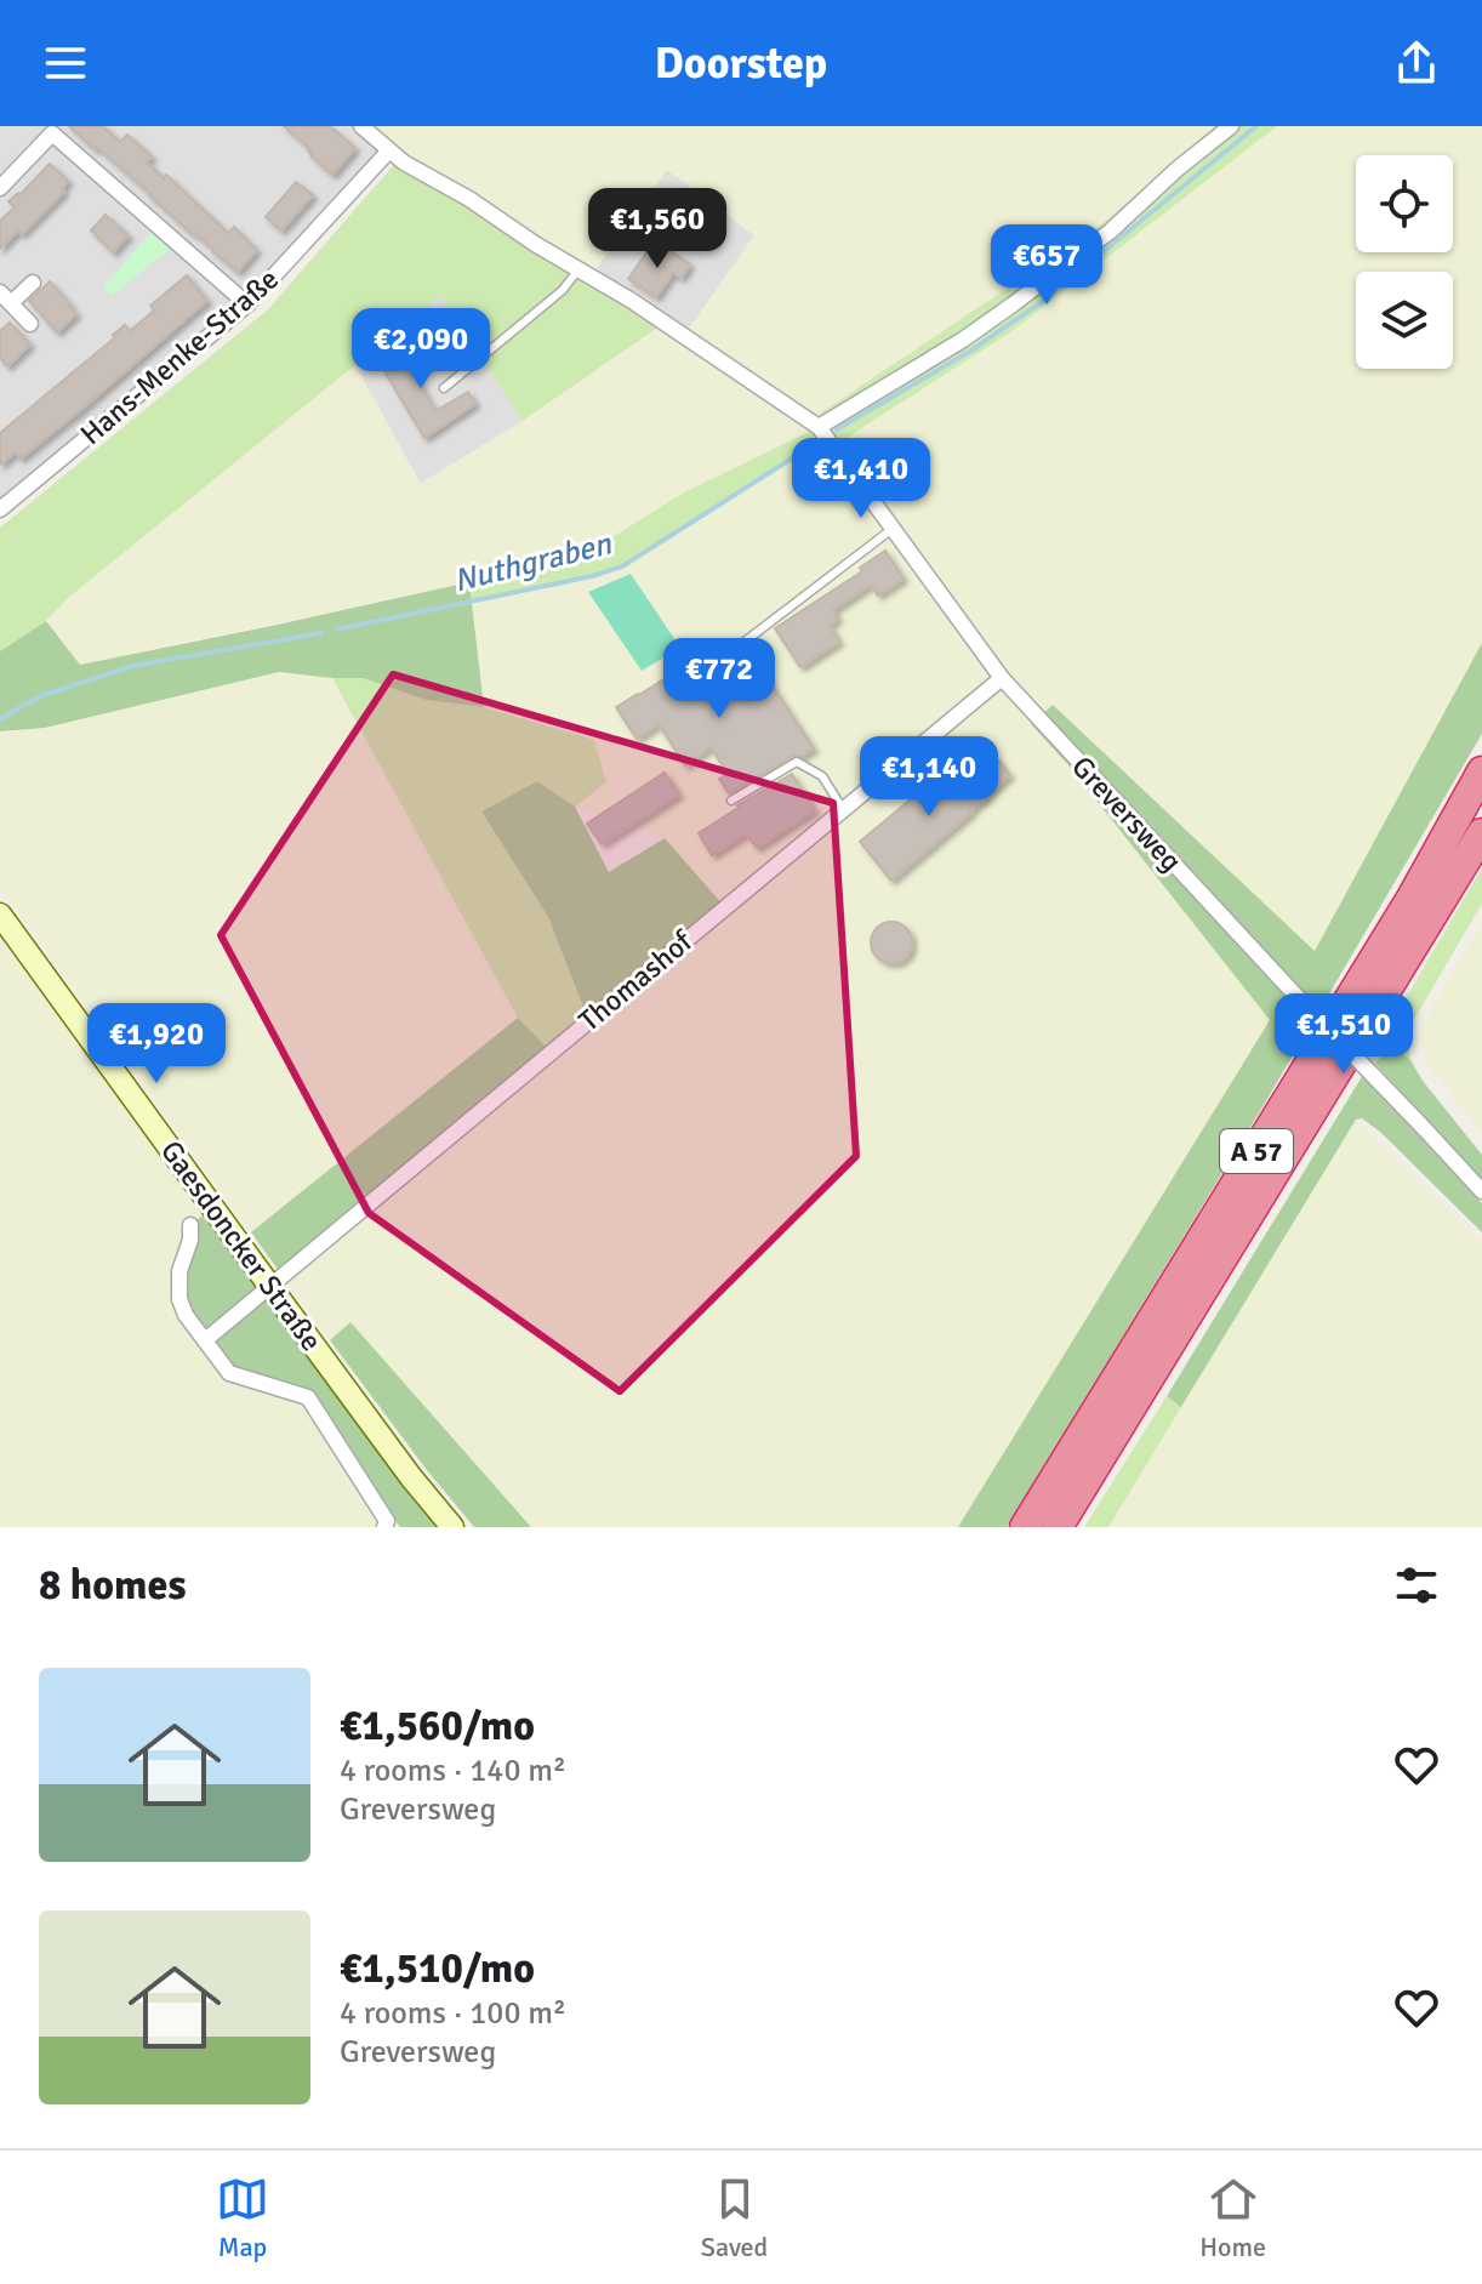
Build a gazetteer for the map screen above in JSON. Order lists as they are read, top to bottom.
{
  "streets": {
    "highway": ["A 57"],
    "main road": ["Gaesdoncker Straße"],
    "street": ["Hans-Menke-Straße", "Greversweg", "Thomashof"]
  },
  "crossings": [
    ["Hans-Menke-Straße", "Greversweg"],
    ["Greversweg", "Thomashof"],
    ["Thomashof", "Gaesdoncker Straße"]
  ],
  "water": ["Nuthgraben"],
  "page": {
    "header": "Doorstep",
    "price": [
      "€1,560",
      "€657",
      "€2,090",
      "€1,410",
      "€772",
      "€1,140",
      "€1,510",
      "€1,920"
    ],
    "heading": "8 homes",
    "list": [
      {
        "name": "€1,560/mo",
        "note": "4 rooms · 140 m² · Greversweg"
      },
      {
        "name": "€1,510/mo",
        "note": "4 rooms · 100 m² · Greversweg"
      }
    ],
    "tabs": ["Map", "Saved", "Home"]
  }
}
